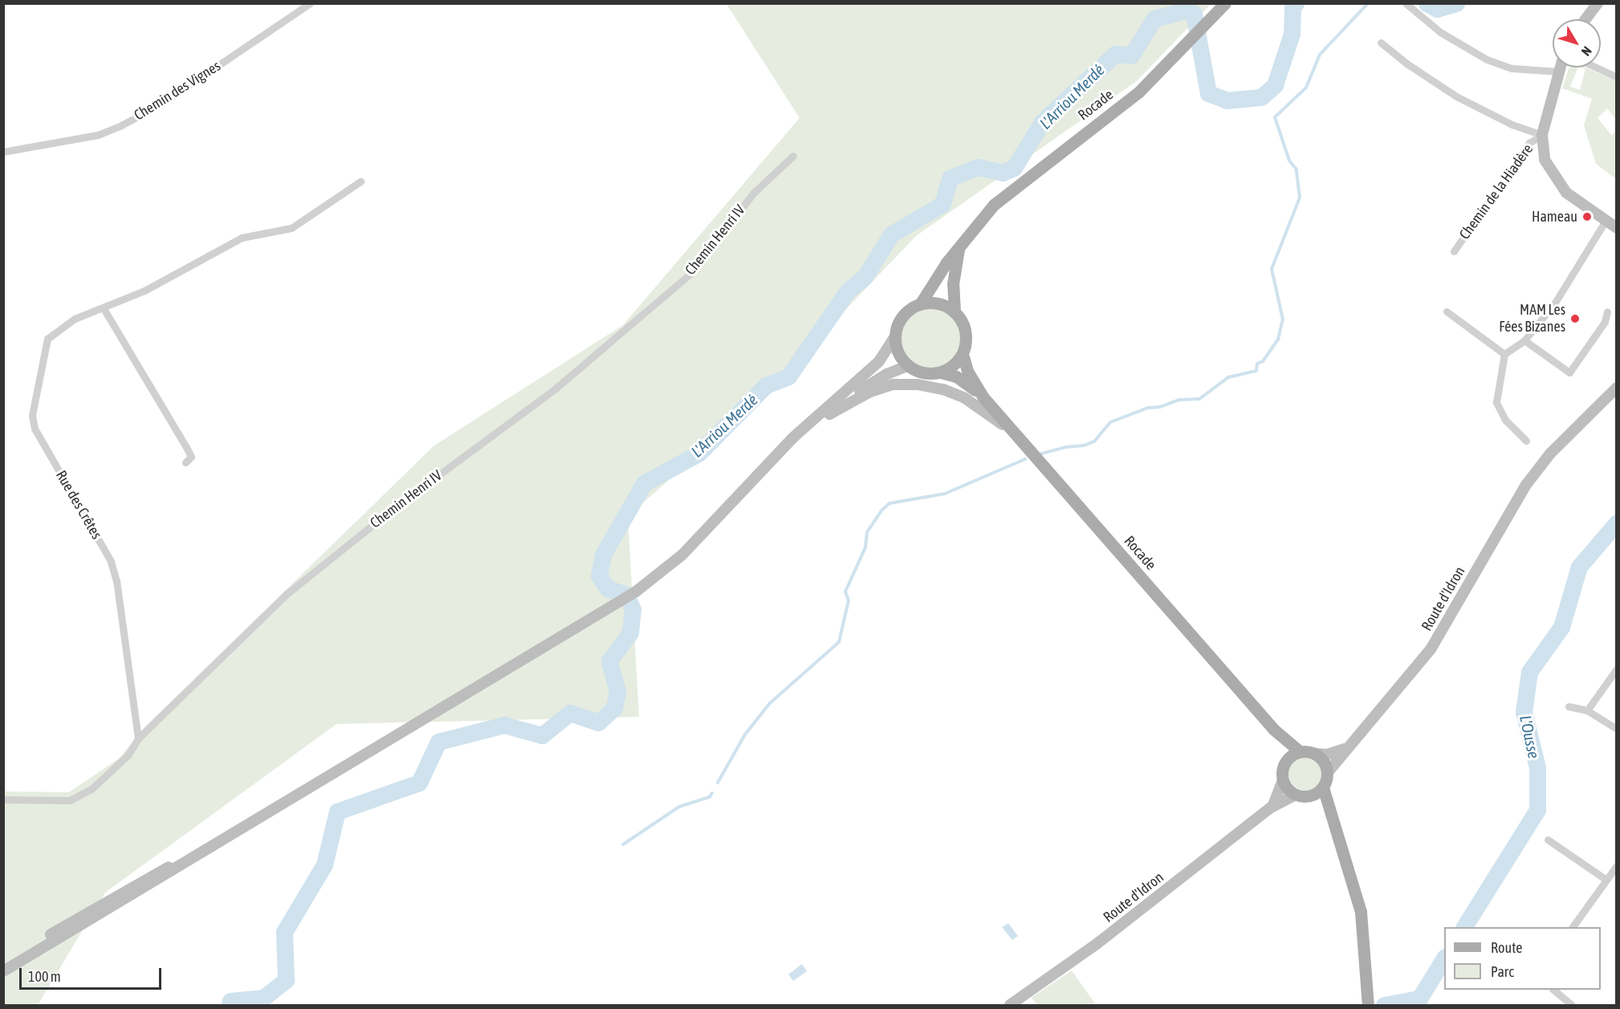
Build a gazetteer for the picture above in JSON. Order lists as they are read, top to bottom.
{
  "streets": {
    "main road": ["Rocade", "Route d'Idron"],
    "street": [
      "Chemin des Vignes",
      "Chemin de la Hiadère",
      "Chemin Henri IV",
      "Rue des Crêtes"
    ]
  },
  "crossings": [
    ["Chemin Henri IV", "Rue des Crêtes"]
  ],
  "water": ["L'Arriou Merdé", "L'Ousse"],
  "places": ["Hameau", "MAM Les Fées Bizanes"],
  "legend": ["Route", "Parc"],
  "scale_bar": "100 m",
  "north": "bottom right"
}
